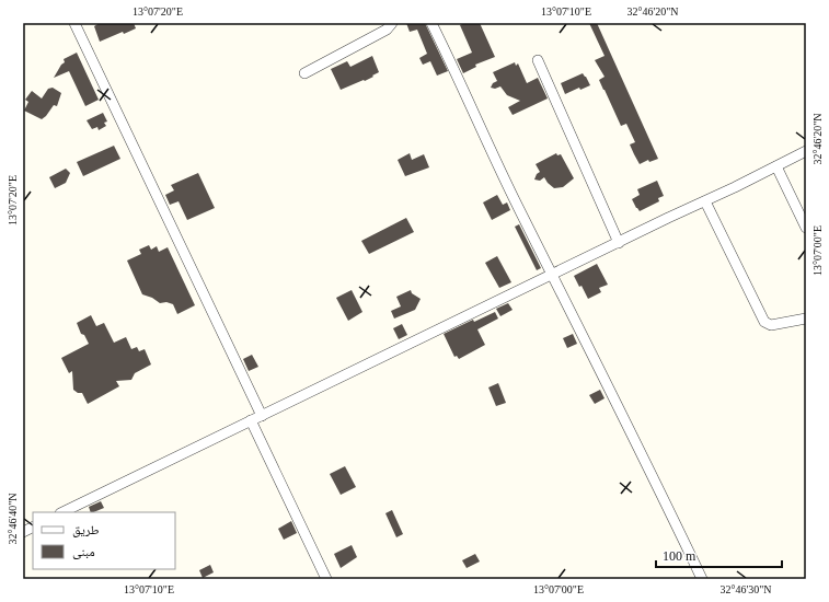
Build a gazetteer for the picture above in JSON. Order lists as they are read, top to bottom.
{
  "legend": ["طريق", "مبنى"],
  "scale_bar": "100 m",
  "coordinates": [
    "13°07'20\"E",
    "13°07'10\"E",
    "32°46'20\"N",
    "13°07'00\"E",
    "32°46'40\"N",
    "32°46'30\"N"
  ]
}
